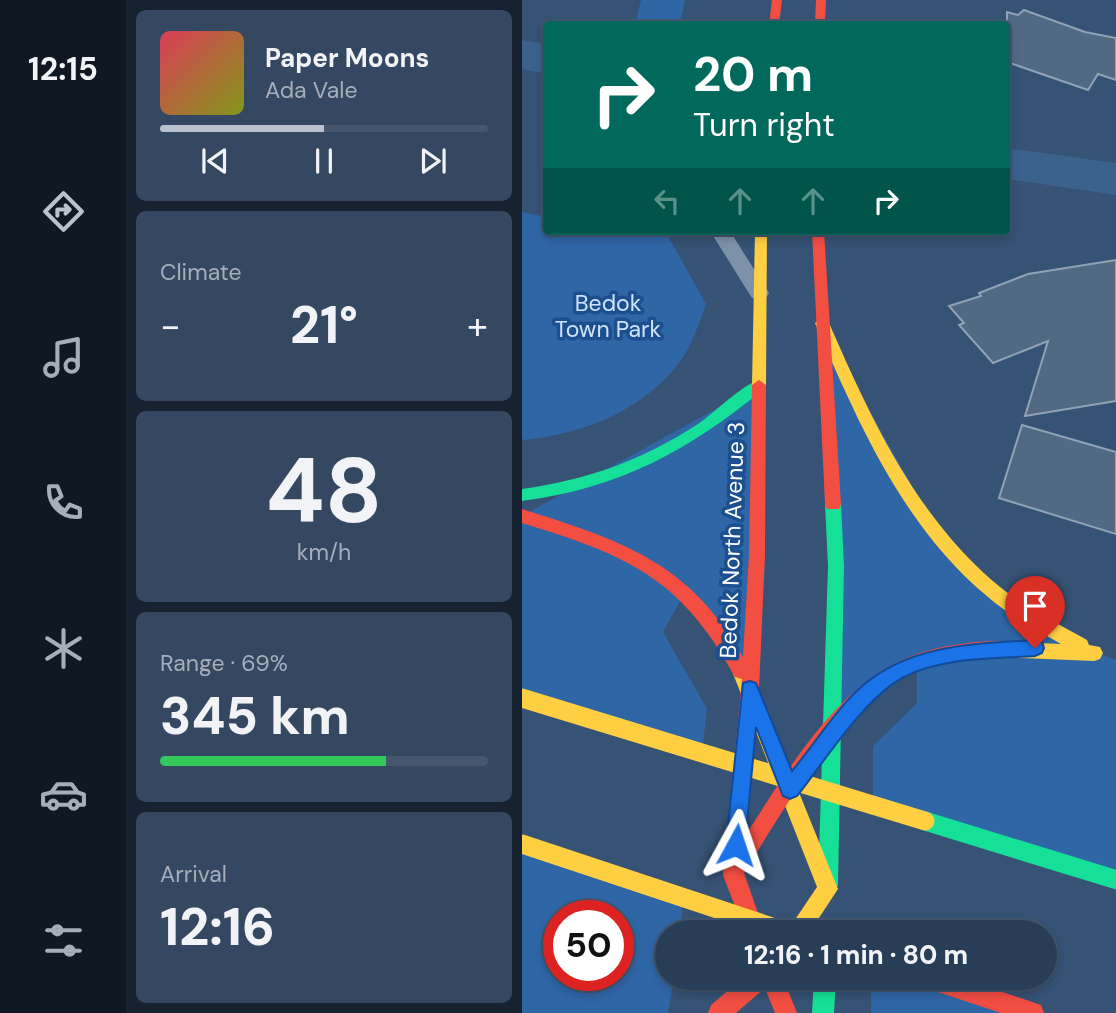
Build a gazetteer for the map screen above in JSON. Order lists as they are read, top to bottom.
{
  "streets": {
    "main road": ["Bedok North Avenue 3"]
  },
  "parks": ["Bedok Town Park"],
  "page": {
    "tabs": "12:15",
    "turn": ["20 m", "Turn right"],
    "song": ["Paper Moons", "Ada Vale"],
    "tile": [
      "Climate",
      ["48", "km/h"],
      ["Range · 69%", "345 km"],
      ["Arrival", "12:16"]
    ],
    "heat": ["−", "21°", "+"],
    "limit": "50",
    "trip": "12:16 · 1 min · 80 m"
  }
}
